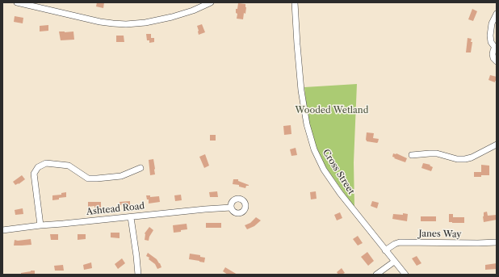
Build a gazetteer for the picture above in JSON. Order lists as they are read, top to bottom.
{
  "streets": {
    "street": ["Cross Street", "Ashtead Road", "Janes Way"]
  },
  "crossings": [
    ["Cross Street", "Janes Way"]
  ],
  "parks": ["Wooded Wetland"]
}
